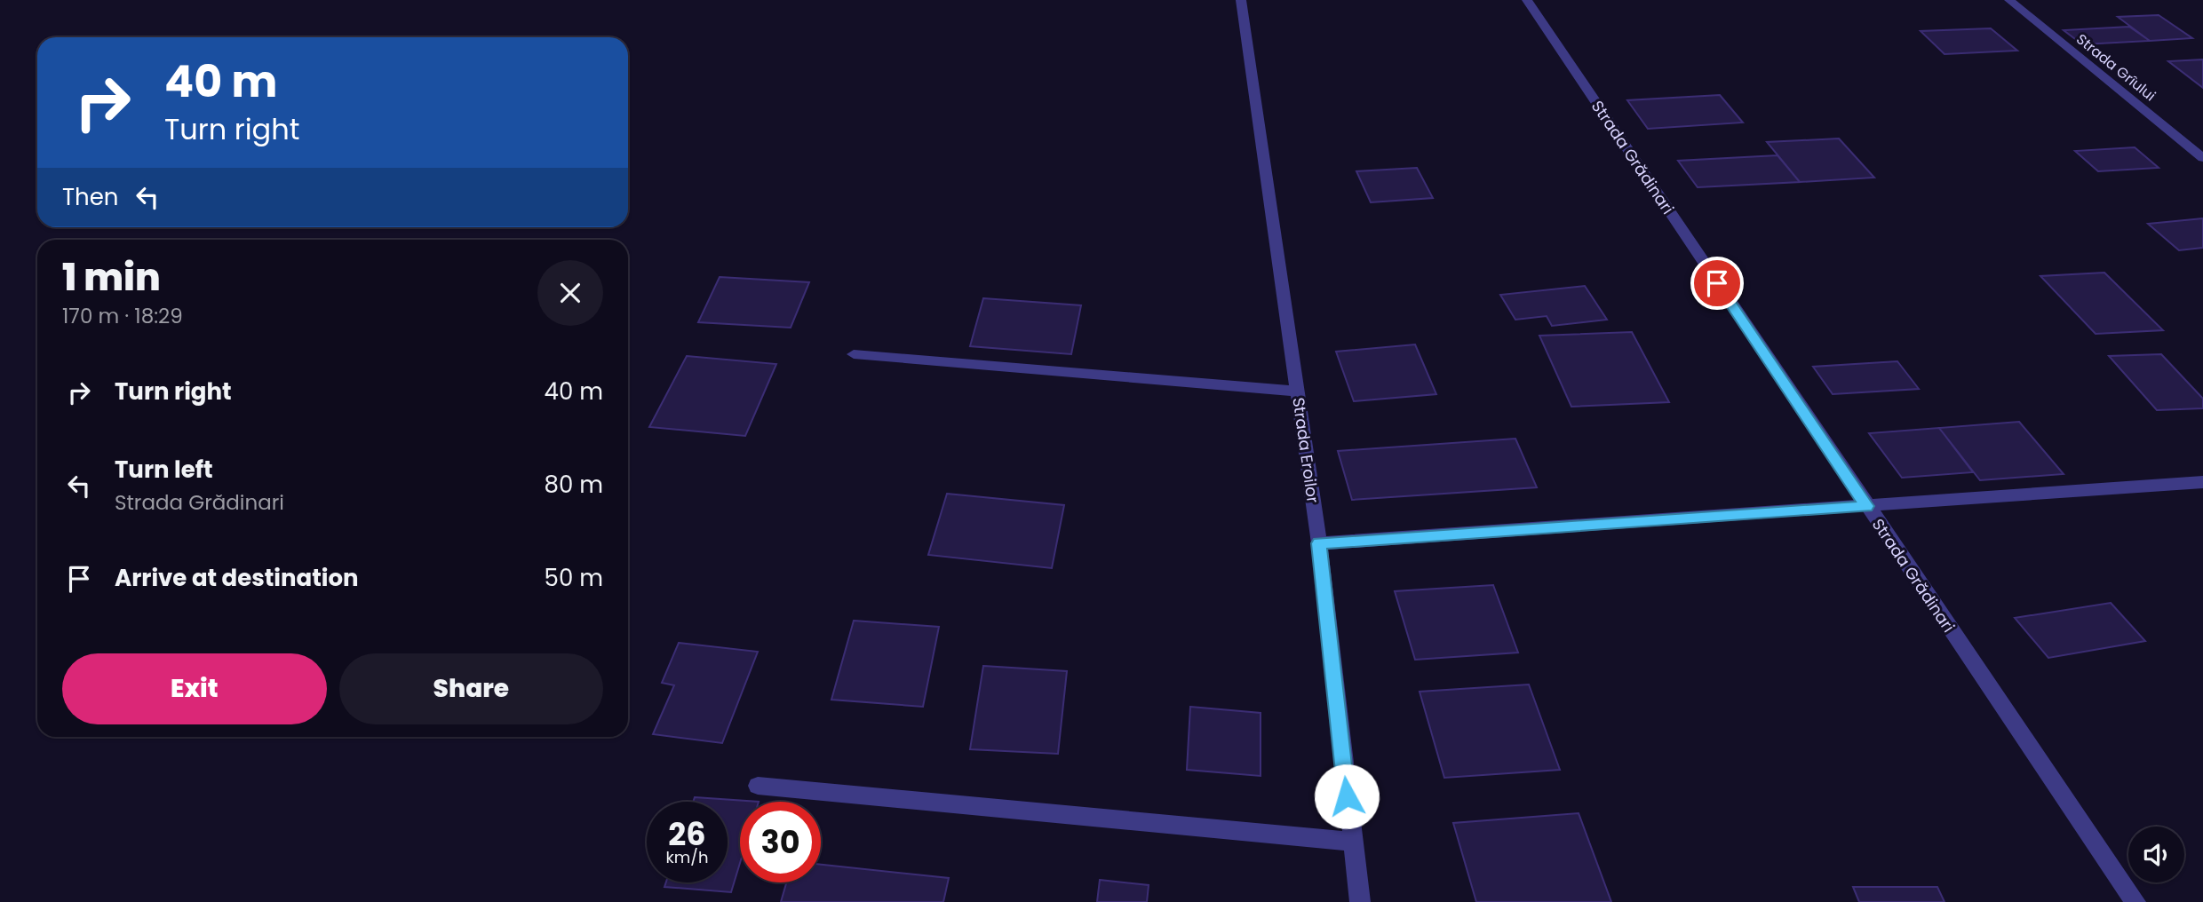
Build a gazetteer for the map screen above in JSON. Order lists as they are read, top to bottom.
{
  "streets": {
    "street": ["Strada Grîului", "Strada Grădinari", "Strada Eroilor"]
  },
  "page": {
    "turn": ["40 m", "Turn right"],
    "then": "Then",
    "heading": ["1 min", "170 m · 18:29"],
    "list": [
      {
        "name": "Turn right",
        "value": "40 m"
      },
      {
        "name": "Turn left",
        "note": "Strada Grădinari",
        "value": "80 m"
      },
      {
        "name": "Arrive at destination",
        "value": "50 m"
      }
    ],
    "buttons": ["Exit", "Share"],
    "speed": "26 km/h",
    "limit": "30"
  }
}
